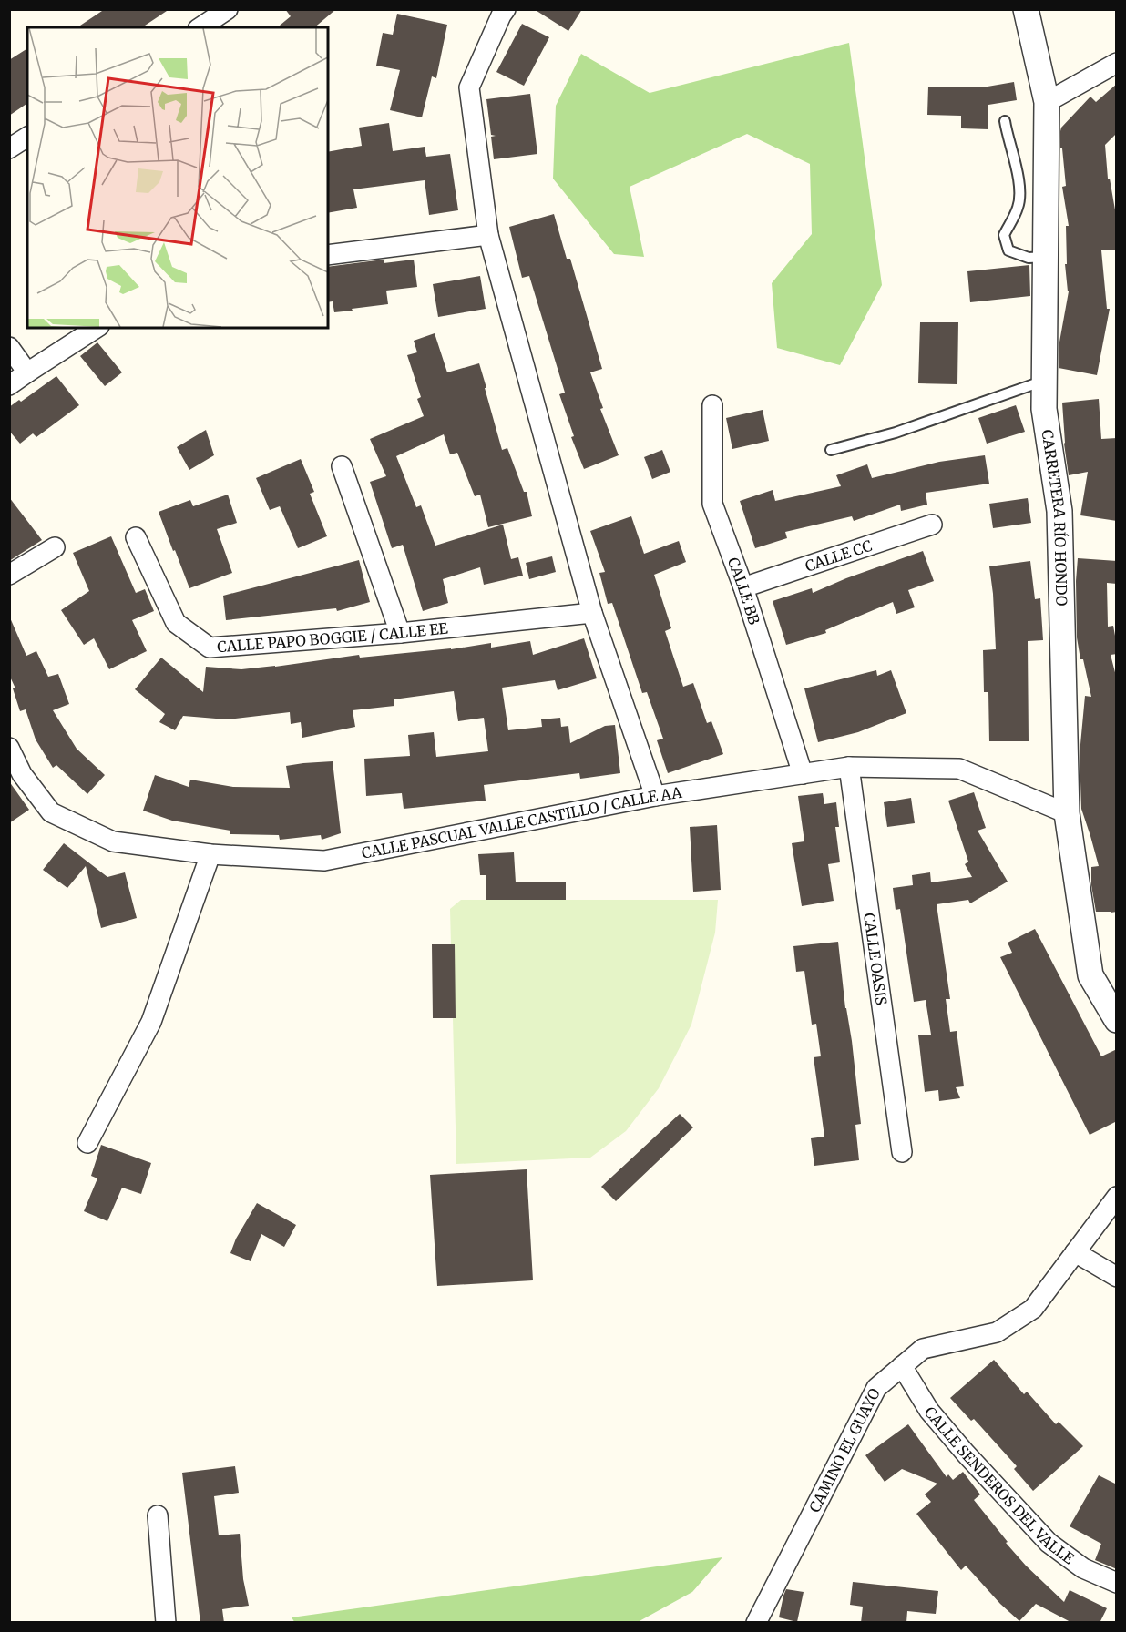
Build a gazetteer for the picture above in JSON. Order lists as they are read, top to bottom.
{
  "streets": {
    "street": [
      "CARRETERA RÍO HONDO",
      "CALLE CC",
      "CALLE BB",
      "CALLE PAPO BOGGIE / CALLE EE",
      "CALLE PASCUAL VALLE CASTILLO / CALLE AA",
      "CALLE OASIS",
      "CAMINO EL GUAYO",
      "CALLE SENDEROS DEL VALLE"
    ]
  },
  "crossings": [
    ["CARRETERA RÍO HONDO", "CALLE PASCUAL VALLE CASTILLO / CALLE AA"],
    ["CALLE CC", "CALLE BB"],
    ["CALLE BB", "CALLE PASCUAL VALLE CASTILLO / CALLE AA"],
    ["CALLE PASCUAL VALLE CASTILLO / CALLE AA", "CALLE OASIS"],
    ["CAMINO EL GUAYO", "CALLE SENDEROS DEL VALLE"]
  ]
}
